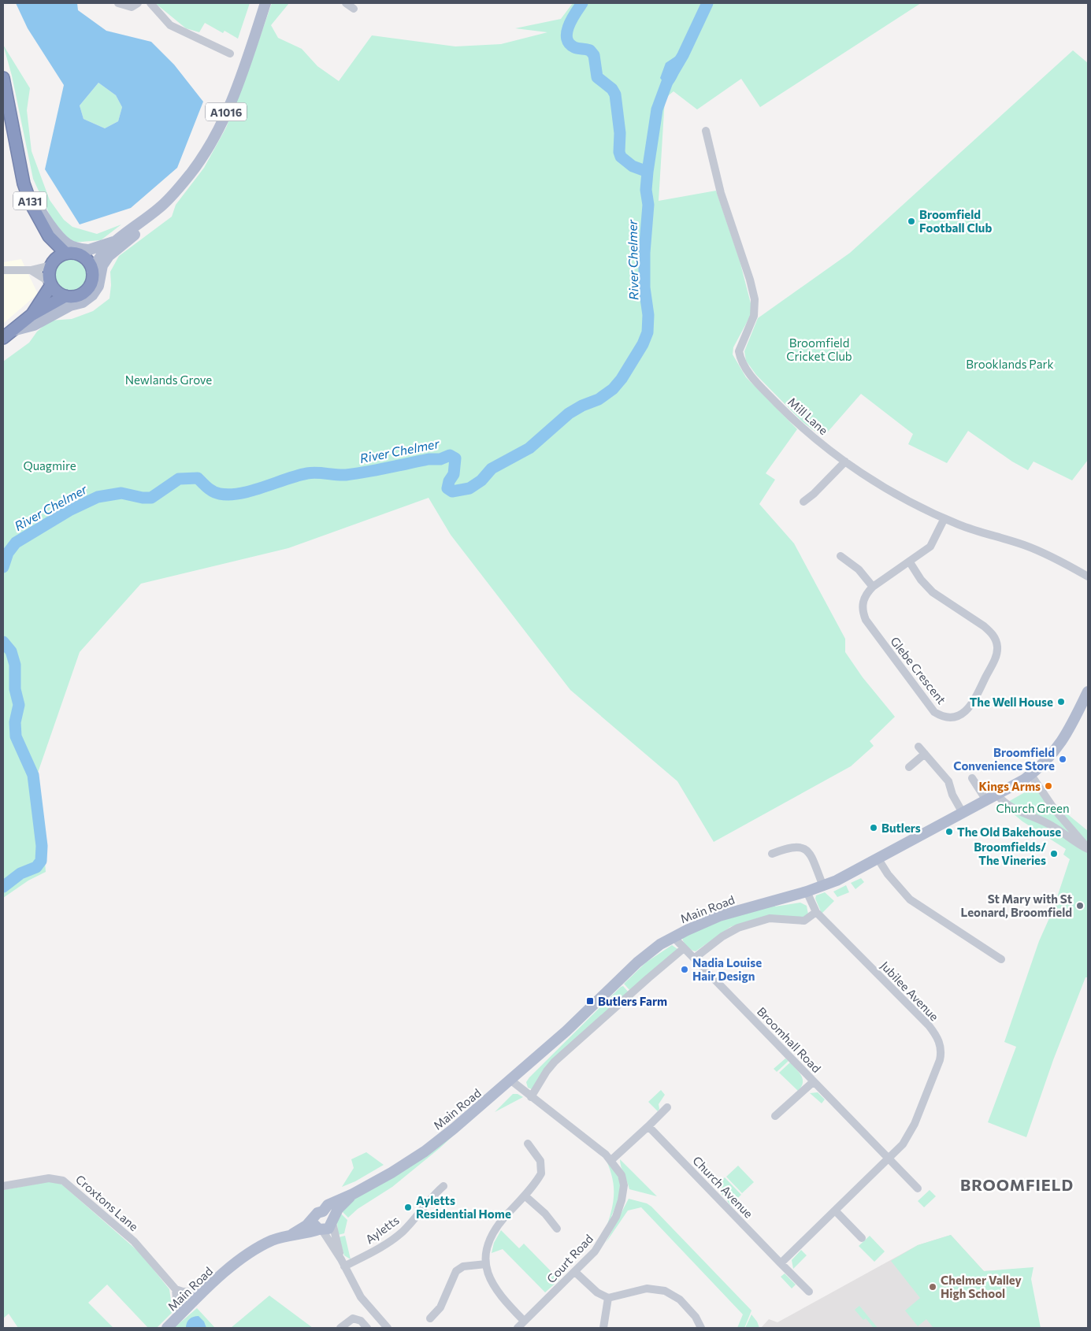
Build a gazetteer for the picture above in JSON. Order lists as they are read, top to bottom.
{
  "streets": {
    "highway": ["A131"],
    "main road": ["A1016", "Main Road"],
    "street": [
      "Mill Lane",
      "Glebe Crescent",
      "Jubilee Avenue",
      "Broomhall Road",
      "Church Avenue",
      "Croxtons Lane",
      "Ayletts",
      "Court Road"
    ]
  },
  "crossings": [
    ["A1016", "A131"],
    ["Mill Lane", "Glebe Crescent"],
    ["Main Road", "Jubilee Avenue"],
    ["Main Road", "Broomhall Road"],
    ["Main Road", "Court Road"],
    ["Jubilee Avenue", "Broomhall Road"]
  ],
  "districts": ["BROOMFIELD"],
  "water": ["River Chelmer"],
  "parks": [
    "Broomfield Cricket Club",
    "Brooklands Park",
    "Newlands Grove",
    "Quagmire",
    "Church Green"
  ],
  "places": {
    "other": [
      "Broomfield Football Club",
      "The Well House",
      "Broomfield Convenience Store",
      "Kings Arms",
      "Butlers",
      "The Old Bakehouse",
      "Broomfields/ The Vineries",
      "St Mary with St Leonard, Broomfield",
      "Nadia Louise Hair Design",
      "Ayletts Residential Home",
      "Chelmer Valley High School"
    ],
    "transit": ["Butlers Farm"]
  }
}
